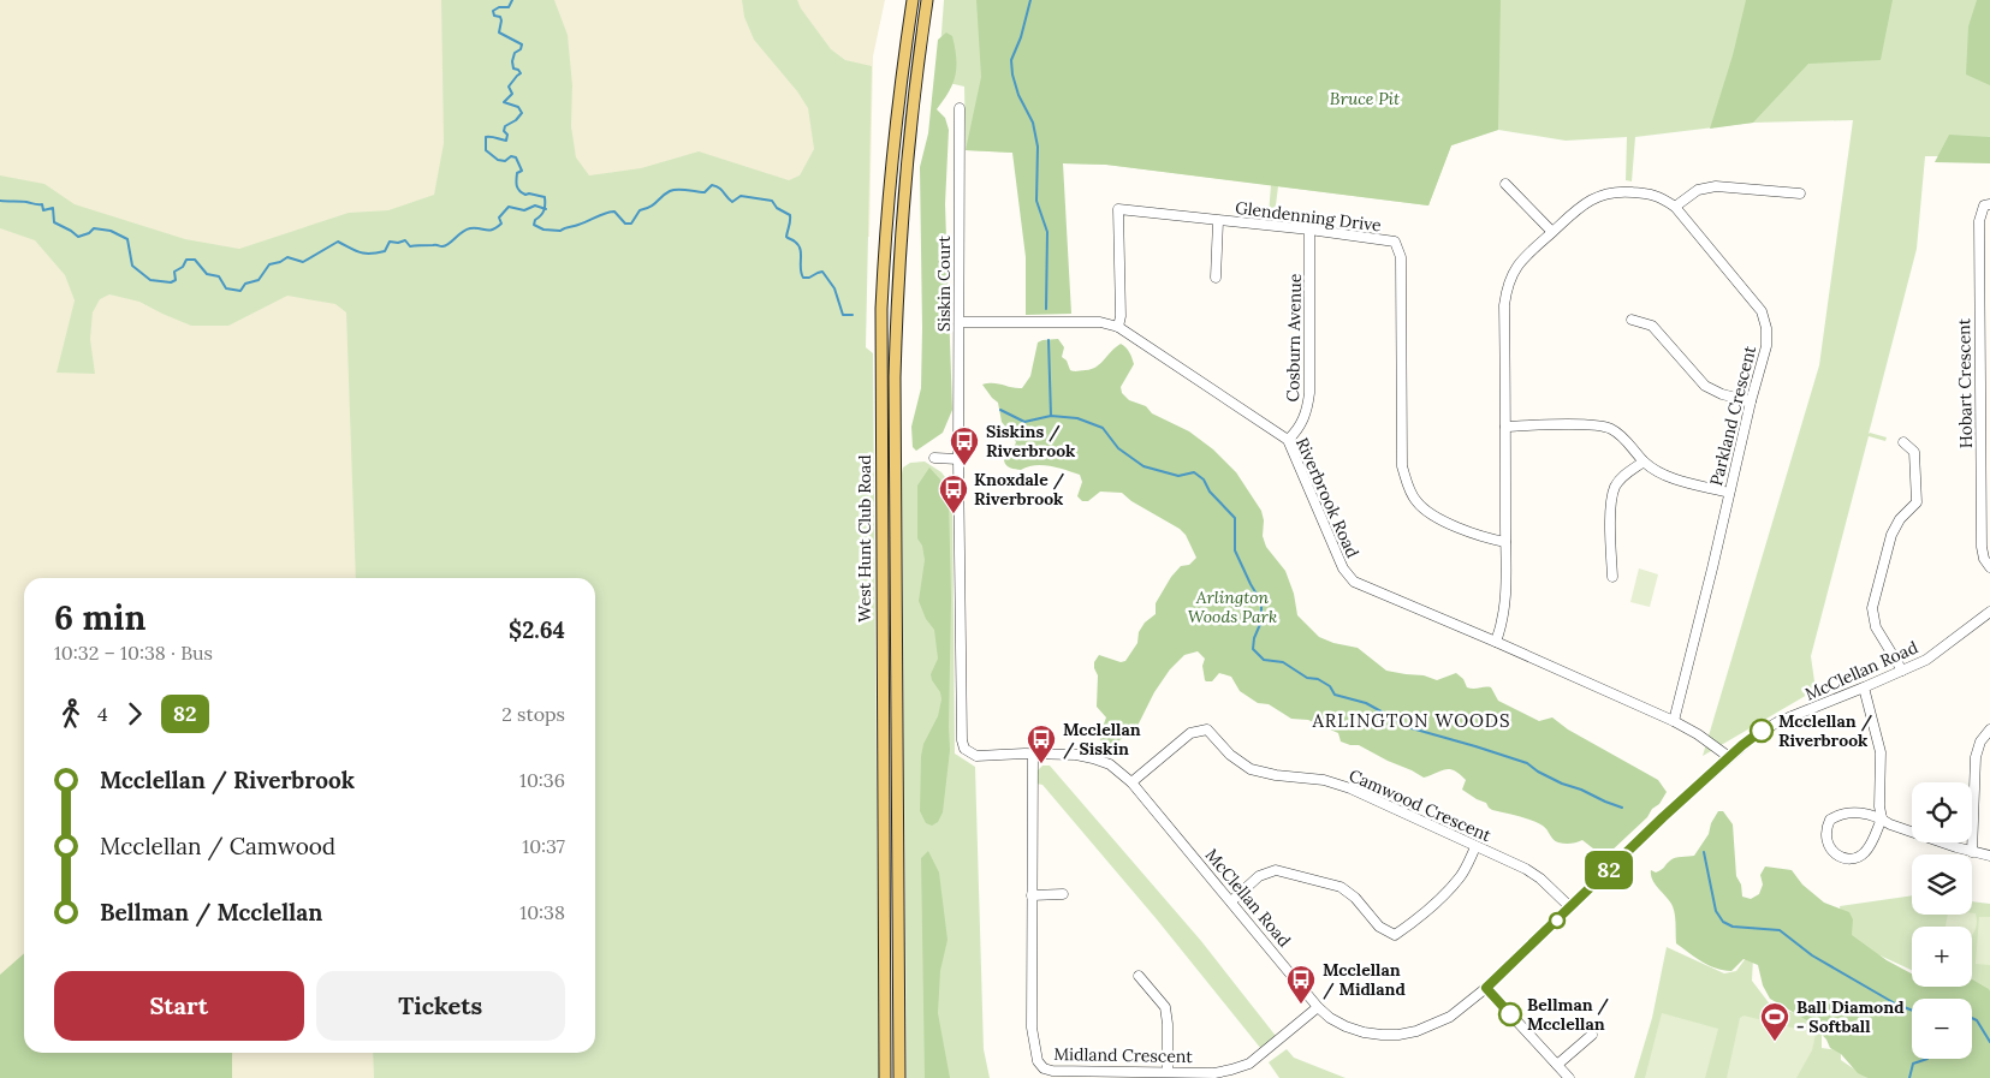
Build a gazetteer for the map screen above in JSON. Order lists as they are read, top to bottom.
{
  "streets": {
    "main road": ["West Hunt Club Road"],
    "street": [
      "Glendenning Drive",
      "Siskin Court",
      "Cosburn Avenue",
      "Hobart Crescent",
      "Parkland Crescent",
      "Riverbrook Road",
      "McClellan Road",
      "Camwood Crescent",
      "Midland Crescent"
    ]
  },
  "crossings": [
    ["Glendenning Drive", "Cosburn Avenue"],
    ["Glendenning Drive", "Parkland Crescent"],
    ["Glendenning Drive", "Riverbrook Road"],
    ["Siskin Court", "Riverbrook Road"],
    ["Siskin Court", "McClellan Road"],
    ["Cosburn Avenue", "Riverbrook Road"],
    ["Parkland Crescent", "Riverbrook Road"],
    ["Riverbrook Road", "McClellan Road"],
    ["McClellan Road", "Camwood Crescent"],
    ["McClellan Road", "Midland Crescent"]
  ],
  "districts": ["ARLINGTON WOODS"],
  "parks": ["Bruce Pit", "Arlington Woods Park"],
  "places": {
    "bus stop": [
      "Siskins / Riverbrook",
      "Knoxdale / Riverbrook",
      "Mcclellan / Siskin",
      "Mcclellan / Midland"
    ],
    "other": ["Mcclellan / Riverbrook", "Bellman / Mcclellan"],
    "sports": ["Ball Diamond - Softball"]
  },
  "lines": ["bus line 82"],
  "page": {
    "on_map": "82",
    "heading": ["6 min", "10:32 – 10:38 · Bus", "$2.64"],
    "legs": ["4", "82", "2 stops"],
    "list": [
      {
        "name": "Mcclellan / Riverbrook",
        "value": "10:36"
      },
      {
        "name": "Mcclellan / Camwood",
        "value": "10:37"
      },
      {
        "name": "Bellman / Mcclellan",
        "value": "10:38"
      }
    ],
    "map_buttons": ["+", "−"],
    "buttons": ["Start", "Tickets"]
  }
}
